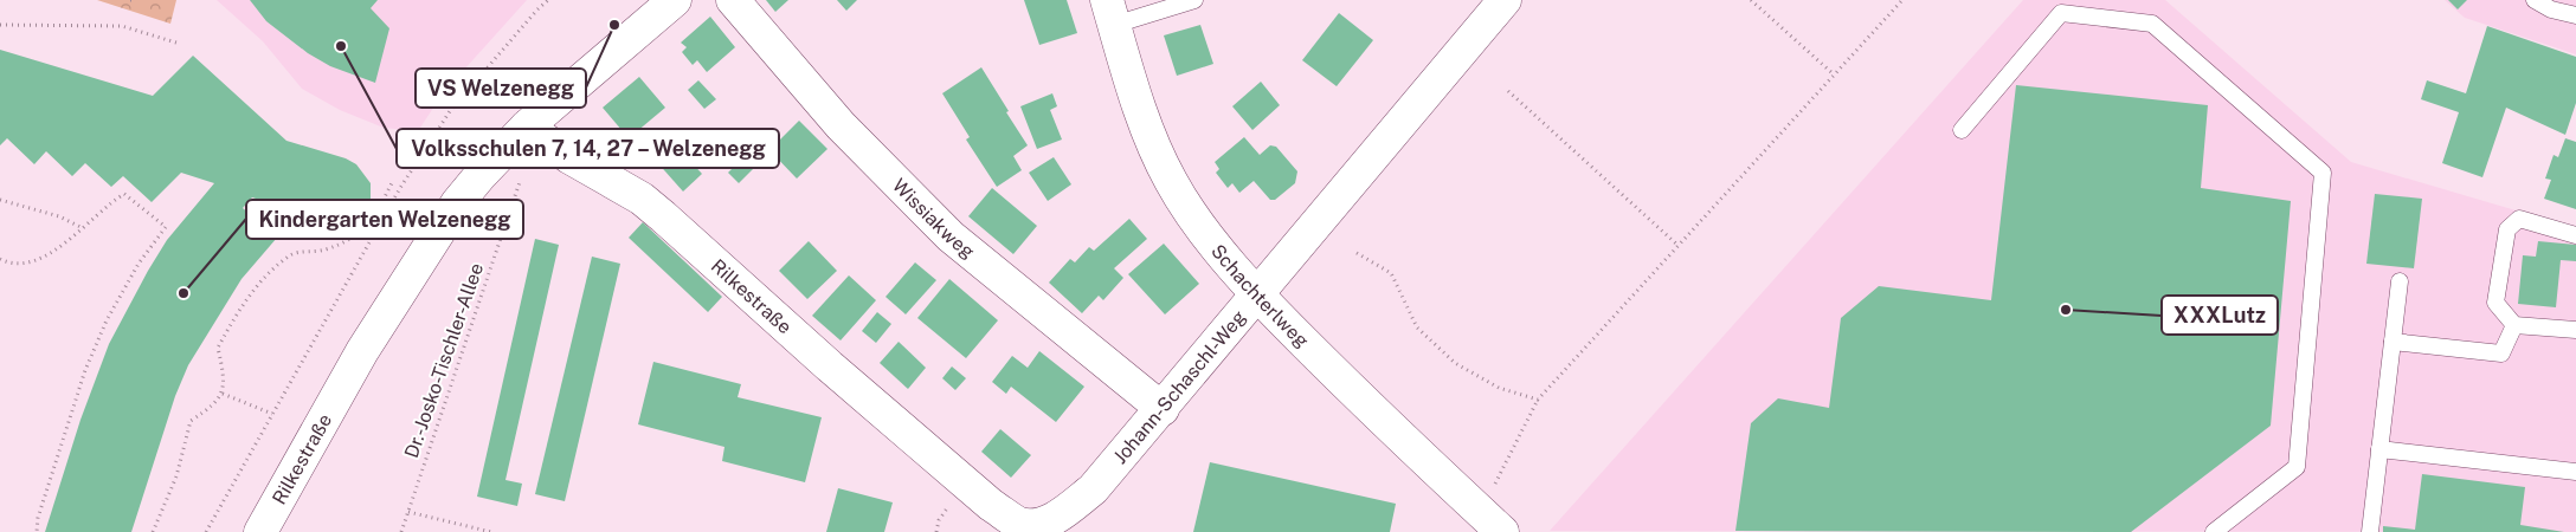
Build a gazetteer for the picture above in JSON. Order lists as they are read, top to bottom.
{
  "streets": {
    "street": [
      "Wissiakweg",
      "Schachterlweg",
      "Rilkestraße",
      "Johann-Schaschl-Weg"
    ],
    "path": ["Dr.-Josko-Tischler-Allee"]
  },
  "crossings": [
    ["Wissiakweg", "Johann-Schaschl-Weg"],
    ["Schachterlweg", "Johann-Schaschl-Weg"],
    ["Rilkestraße", "Dr.-Josko-Tischler-Allee"],
    ["Rilkestraße", "Johann-Schaschl-Weg"]
  ],
  "places": [
    "VS Welzenegg",
    "Volksschulen 7, 14, 27 – Welzenegg",
    "Kindergarten Welzenegg",
    "XXXLutz"
  ]
}
